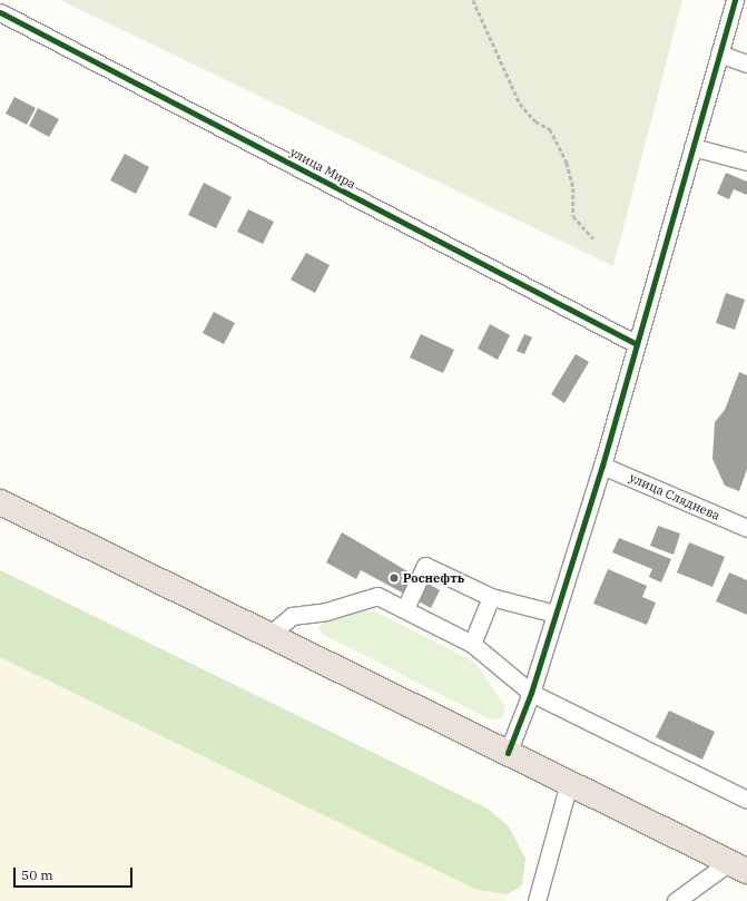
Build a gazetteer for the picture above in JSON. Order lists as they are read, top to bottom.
{
  "streets": {
    "street": ["улица Мира", "улица Сляднева"]
  },
  "places": ["Роснефть"],
  "scale_bar": "50 m"
}
